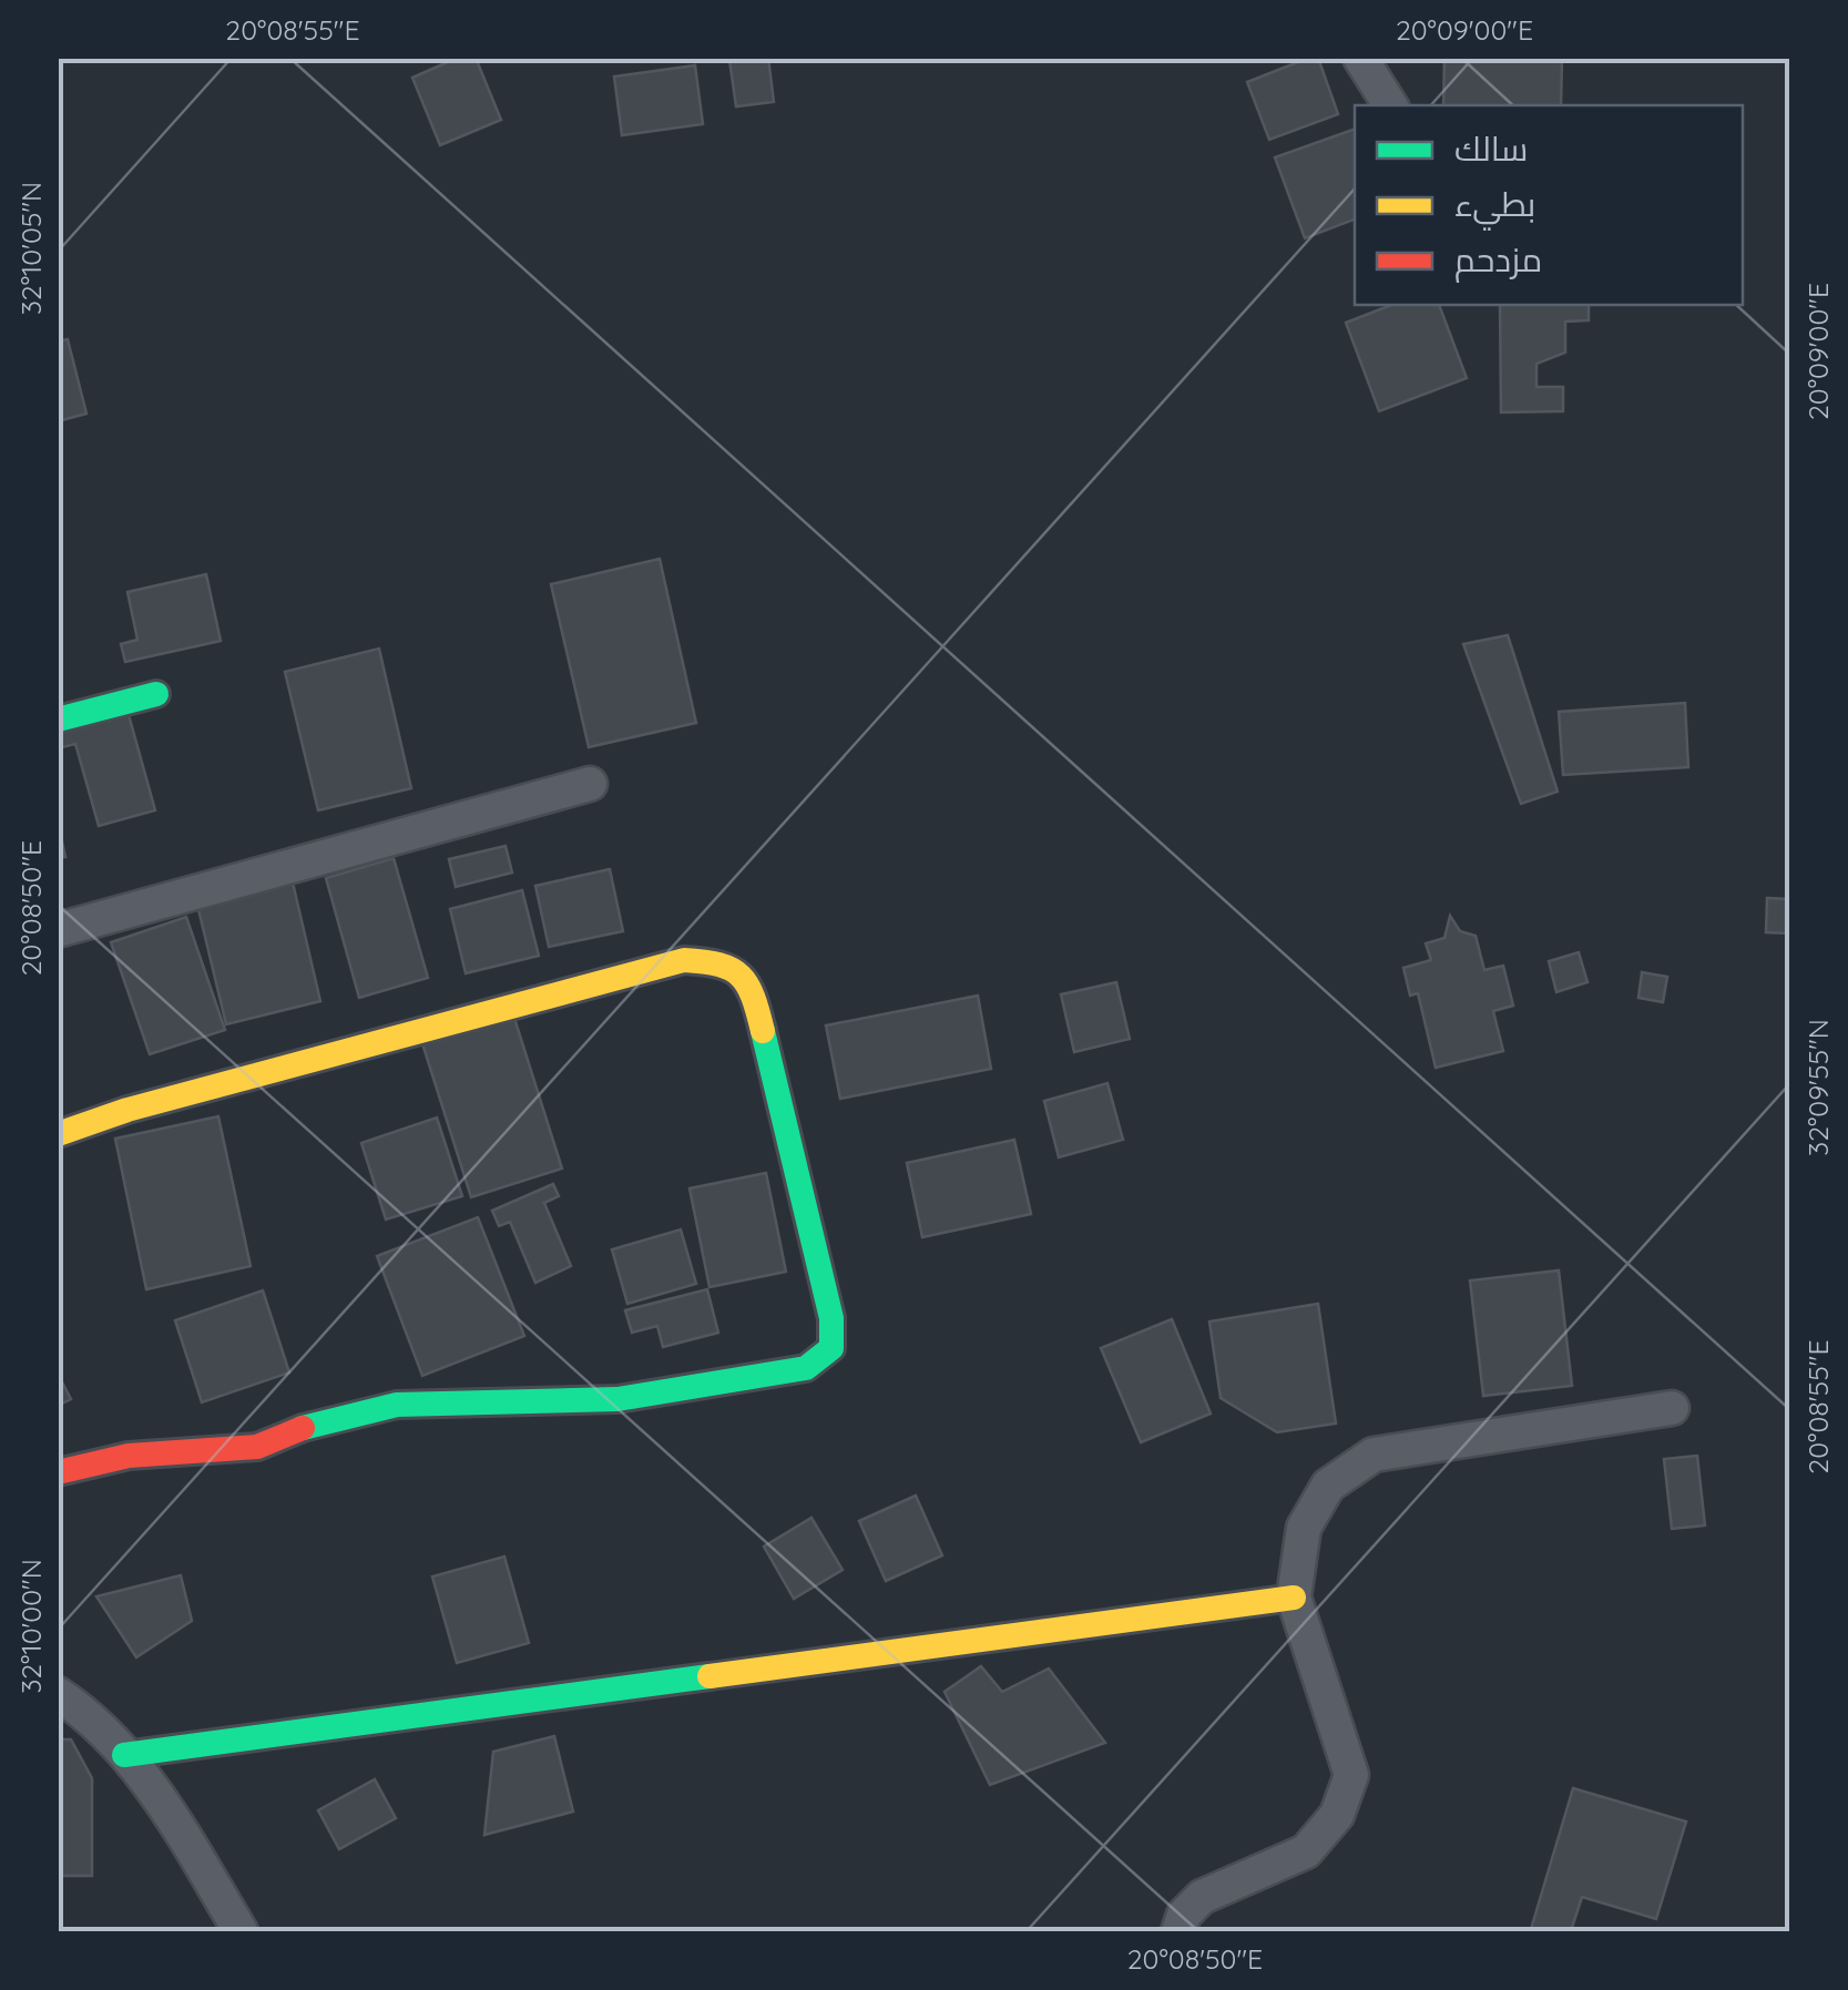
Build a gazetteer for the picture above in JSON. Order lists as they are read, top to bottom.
{
  "legend": ["سالك", "بطيء", "مزدحم"],
  "coordinates": [
    "20°08'55\"E",
    "20°09'00\"E",
    "32°10'05\"N",
    "20°08'50\"E",
    "32°09'55\"N",
    "32°10'00\"N"
  ]
}
